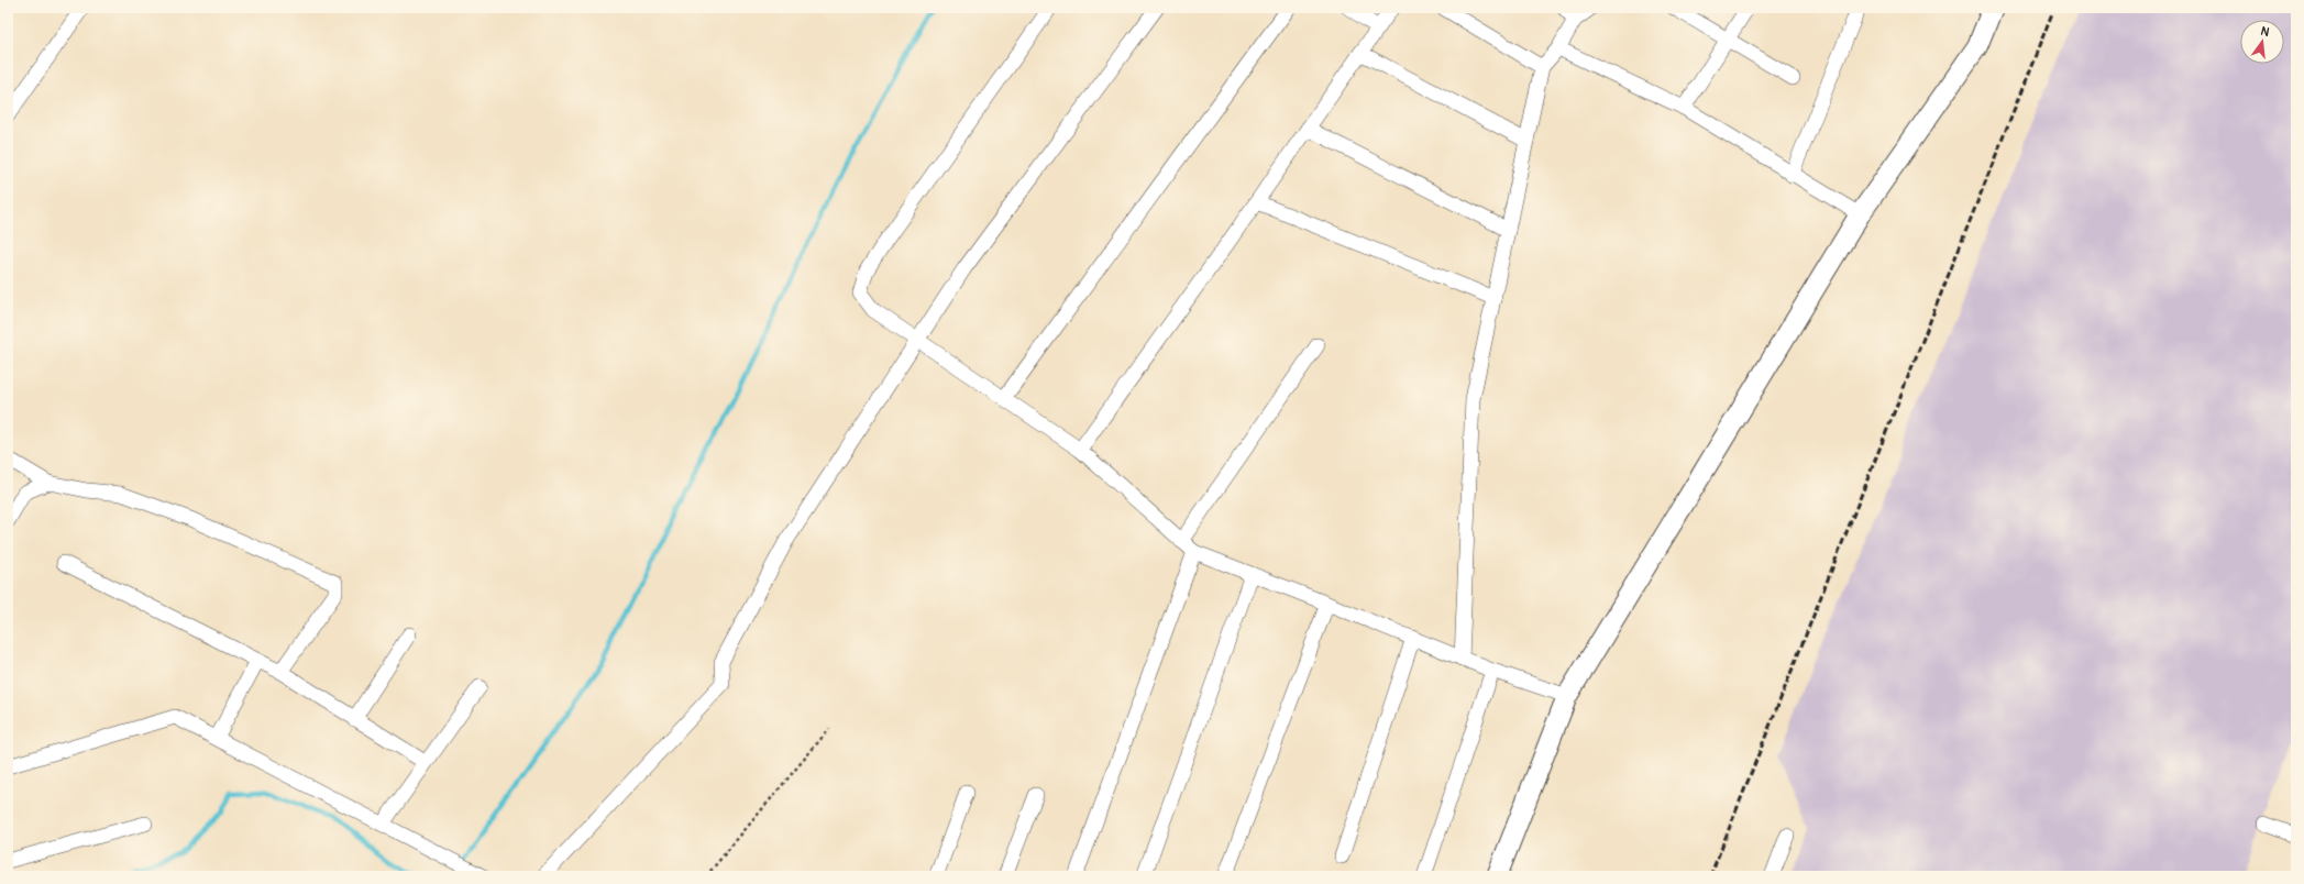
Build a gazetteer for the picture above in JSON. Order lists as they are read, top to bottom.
{
  "north": "top"
}
